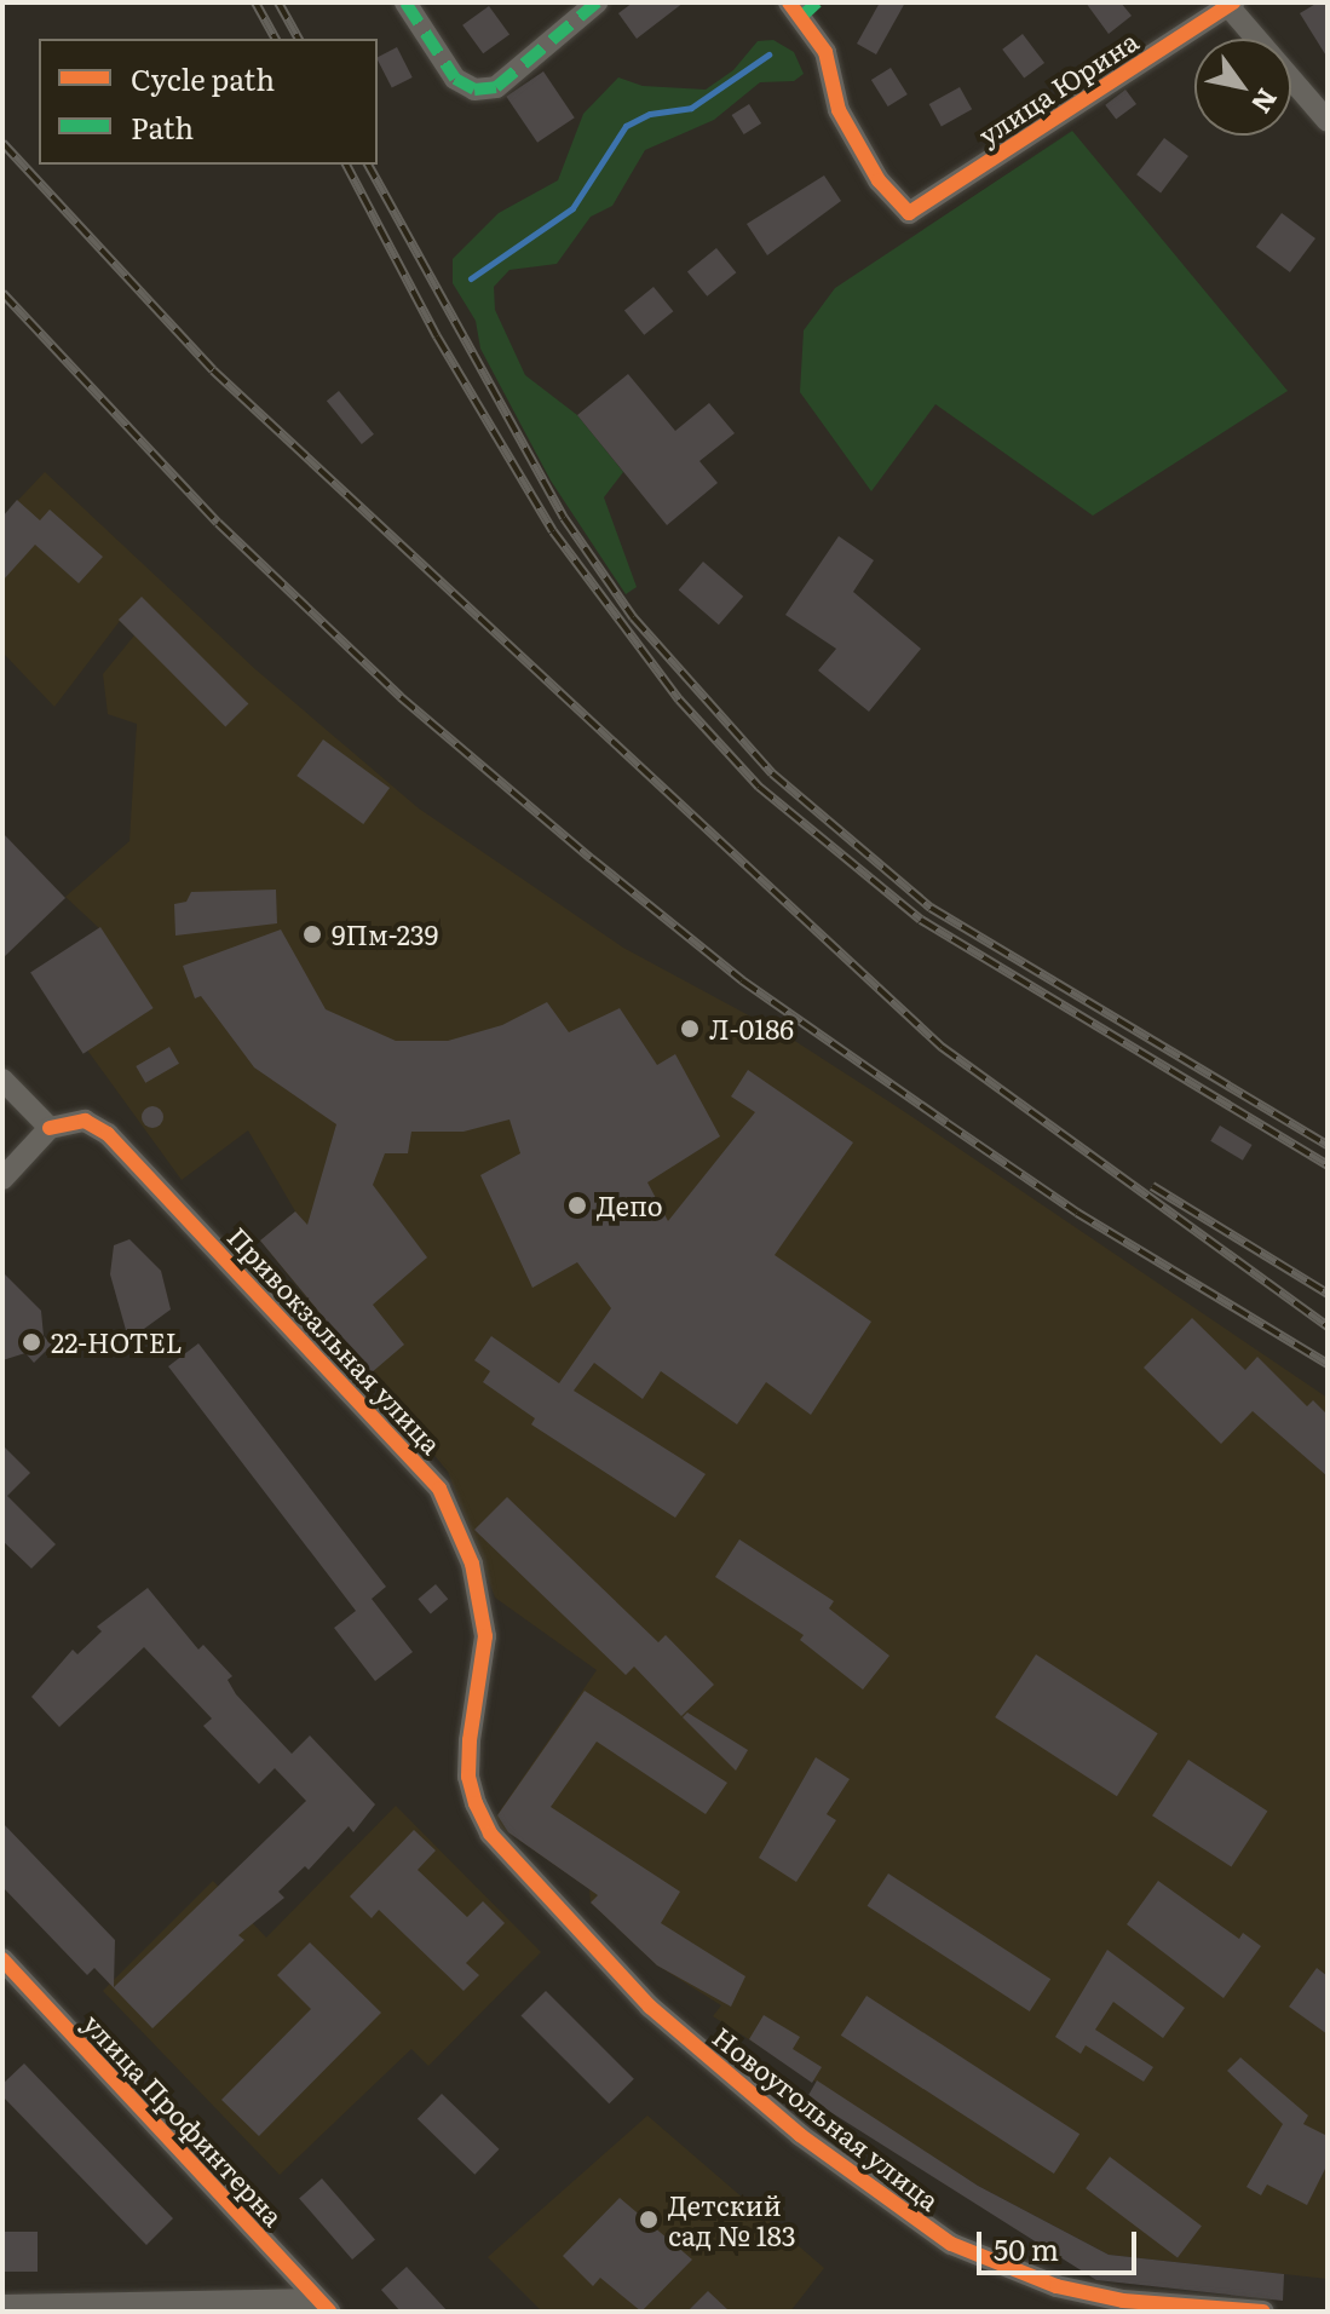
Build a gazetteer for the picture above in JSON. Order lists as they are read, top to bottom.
{
  "streets": {
    "street": [
      "улица Юрина",
      "Привокзальная улица",
      "Новоугольная улица",
      "улица Профинтерна"
    ]
  },
  "crossings": [
    ["Привокзальная улица", "Новоугольная улица"]
  ],
  "places": [
    "9Пм-239",
    "Л-0186",
    "Депо",
    "22-HOTEL",
    "Детский сад № 183"
  ],
  "legend": ["Cycle path", "Path"],
  "scale_bar": "50 m",
  "north": "bottom right"
}
